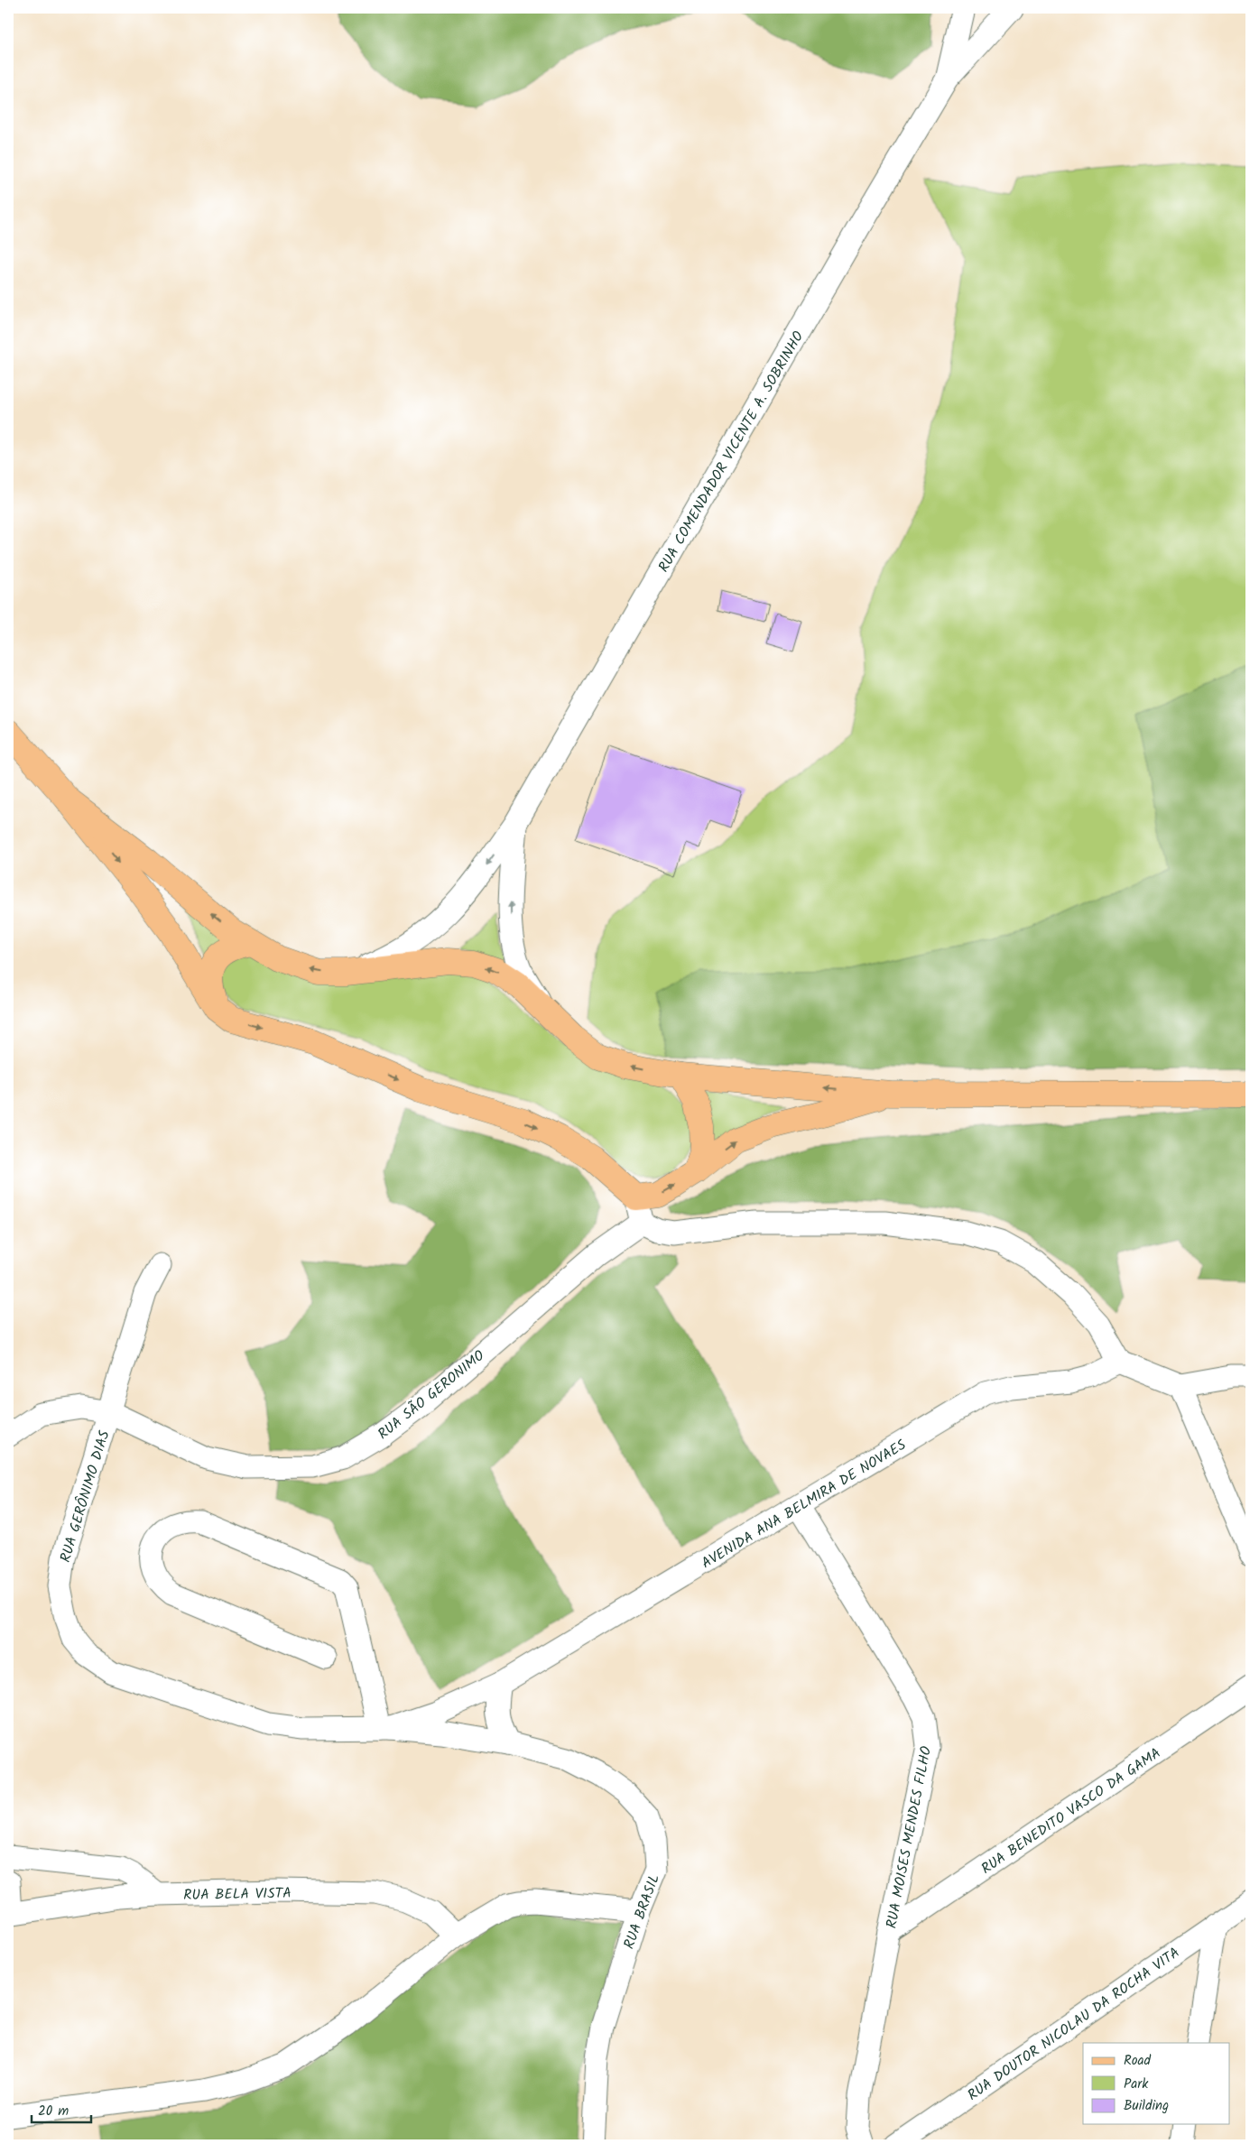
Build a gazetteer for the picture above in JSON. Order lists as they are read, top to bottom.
{
  "streets": {
    "street": [
      "RUA COMENDADOR VICENTE A. SOBRINHO",
      "RUA SÃO GERONIMO",
      "RUA GERÔNIMO DIAS",
      "AVENIDA ANA BELMIRA DE NOVAES",
      "RUA BENEDITO VASCO DA GAMA",
      "RUA MOISES MENDES FILHO",
      "RUA BELA VISTA",
      "RUA BRASIL",
      "RUA DOUTOR NICOLAU DA ROCHA VITA"
    ]
  },
  "crossings": [
    ["RUA SÃO GERONIMO", "RUA GERÔNIMO DIAS"],
    ["RUA GERÔNIMO DIAS", "AVENIDA ANA BELMIRA DE NOVAES"],
    ["RUA GERÔNIMO DIAS", "RUA BRASIL"],
    ["AVENIDA ANA BELMIRA DE NOVAES", "RUA MOISES MENDES FILHO"],
    ["AVENIDA ANA BELMIRA DE NOVAES", "RUA BRASIL"],
    ["RUA BENEDITO VASCO DA GAMA", "RUA MOISES MENDES FILHO"]
  ],
  "legend": ["Road", "Park", "Building"],
  "scale_bar": "20 m"
}
